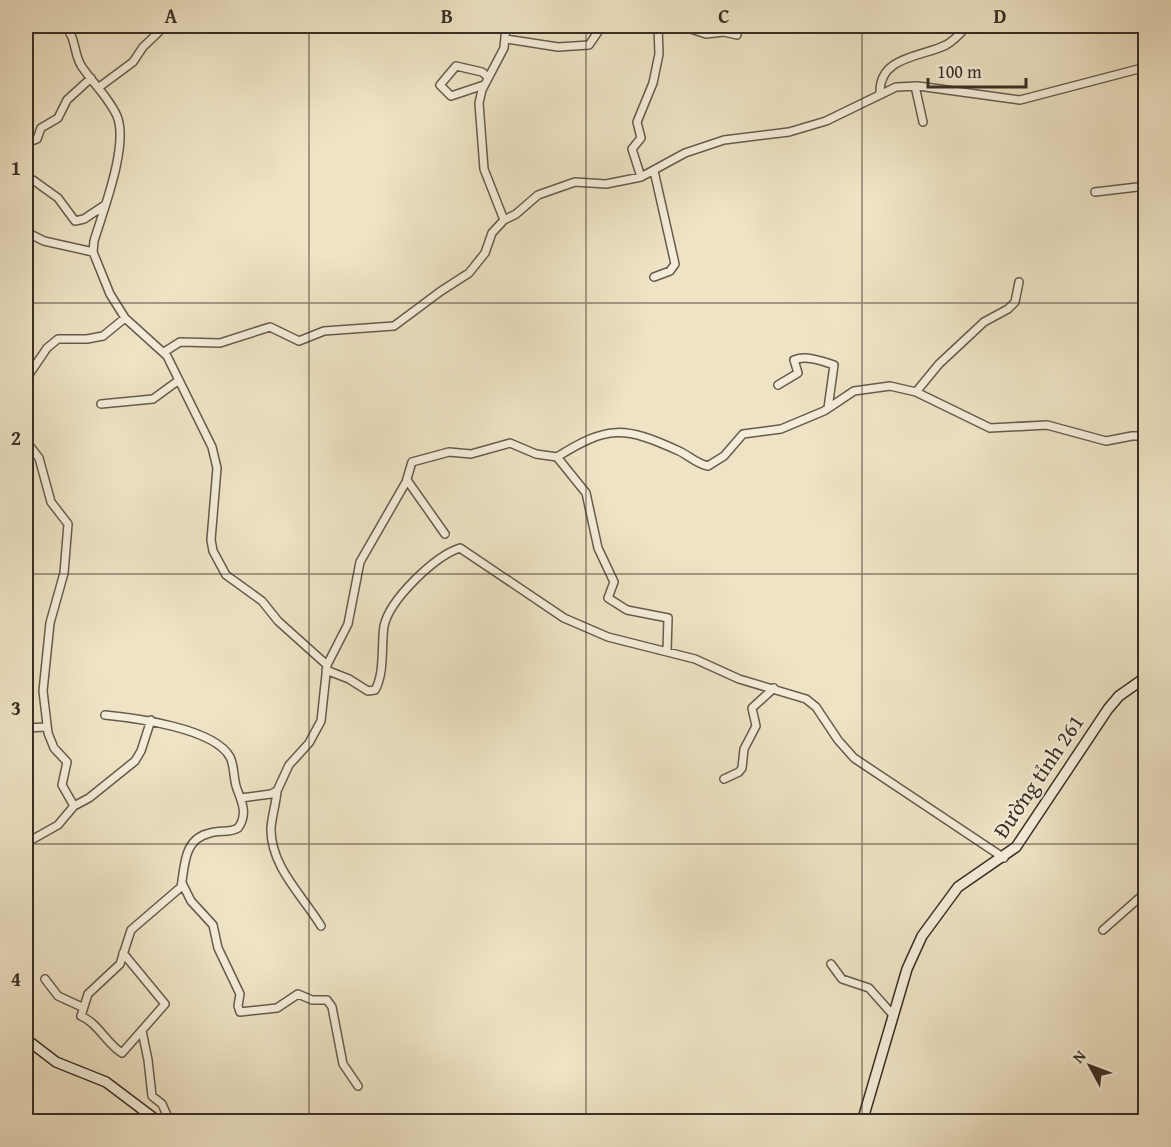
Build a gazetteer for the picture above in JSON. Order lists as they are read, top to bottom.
{
  "streets": {
    "main road": ["Đường tỉnh 261"]
  },
  "scale_bar": "100 m",
  "north": "top left",
  "grid": {
    "columns": [
      "A",
      "B",
      "C",
      "D"
    ],
    "rows": [
      "1",
      "2",
      "3",
      "4"
    ]
  }
}
